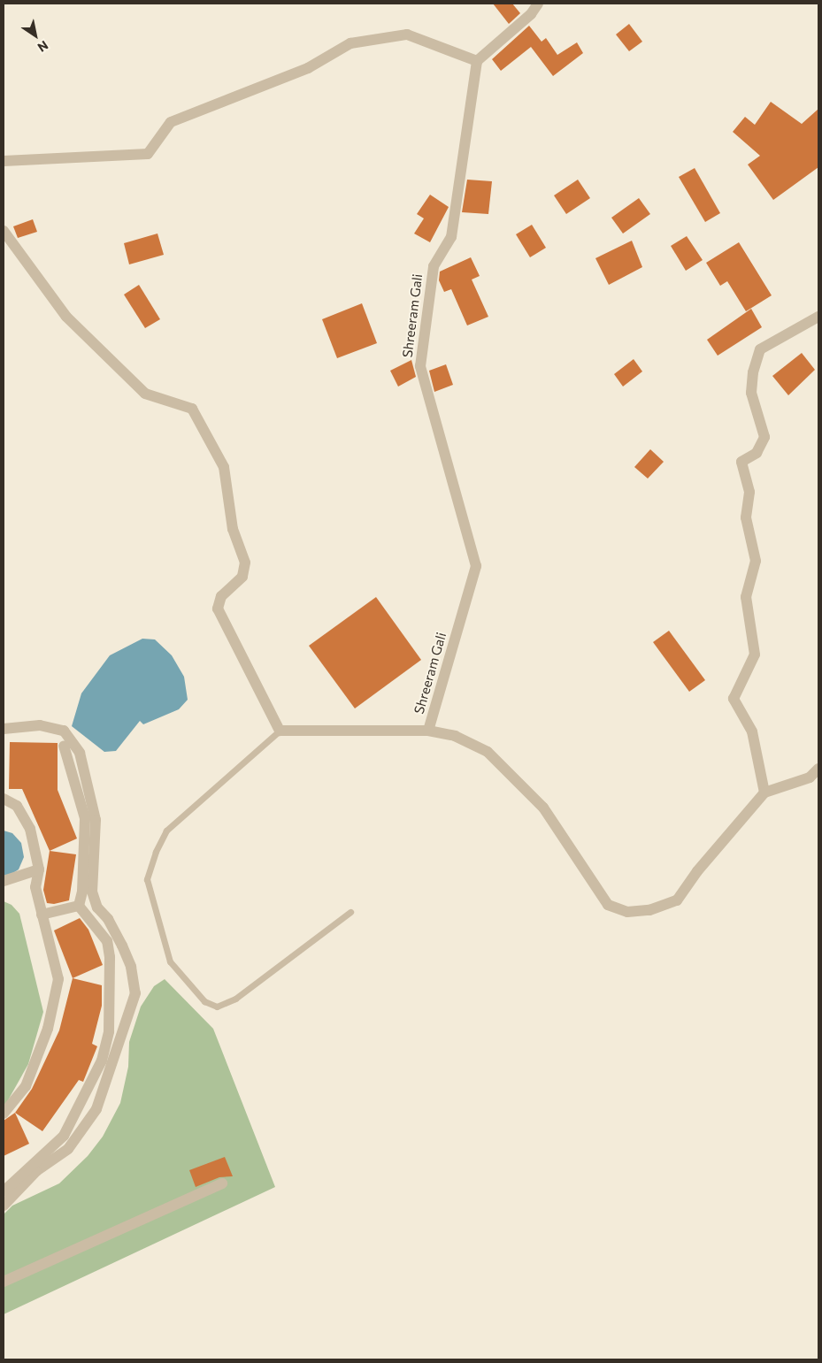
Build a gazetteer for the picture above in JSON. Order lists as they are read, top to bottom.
{
  "streets": {
    "street": ["Shreeram Gali"]
  },
  "north": "bottom right"
}
